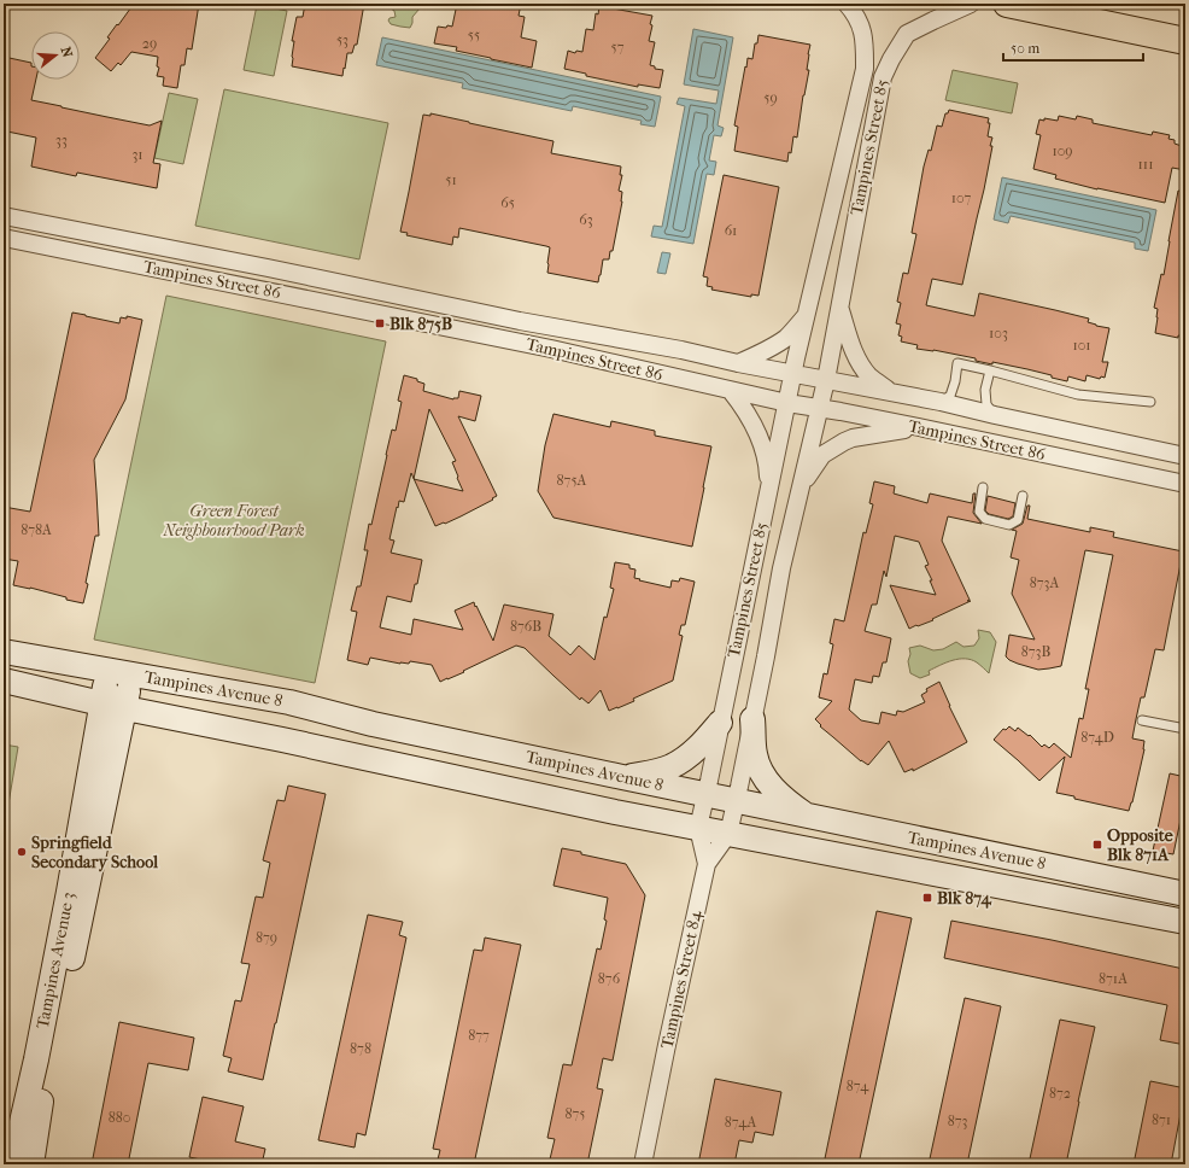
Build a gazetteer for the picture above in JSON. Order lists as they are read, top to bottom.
{
  "streets": {
    "street": [
      "Tampines Street 85",
      "Tampines Street 86",
      "Tampines Avenue 8",
      "Tampines Avenue 3",
      "Tampines Street 84"
    ]
  },
  "crossings": [
    ["Tampines Street 85", "Tampines Street 86"],
    ["Tampines Street 85", "Tampines Avenue 8"],
    ["Tampines Street 85", "Tampines Street 84"],
    ["Tampines Avenue 8", "Tampines Avenue 3"],
    ["Tampines Avenue 8", "Tampines Street 84"]
  ],
  "parks": ["Green Forest Neighbourhood Park"],
  "places": {
    "transit": ["Blk 875B", "Opposite Blk 871A", "Blk 874"],
    "other": ["Springfield Secondary School"]
  },
  "house_numbers": [
    "55",
    "53",
    "29",
    "57",
    "59",
    "33",
    "109",
    "31",
    "111",
    "51",
    "107",
    "65",
    "63",
    "61",
    "103",
    "101",
    "875A",
    "878A",
    "873A",
    "876B",
    "873B",
    "874D",
    "879",
    "876",
    "871A",
    "877",
    "878",
    "874",
    "872",
    "875",
    "880",
    "871",
    "873",
    "874A"
  ],
  "scale_bar": "50 m",
  "north": "right"
}
